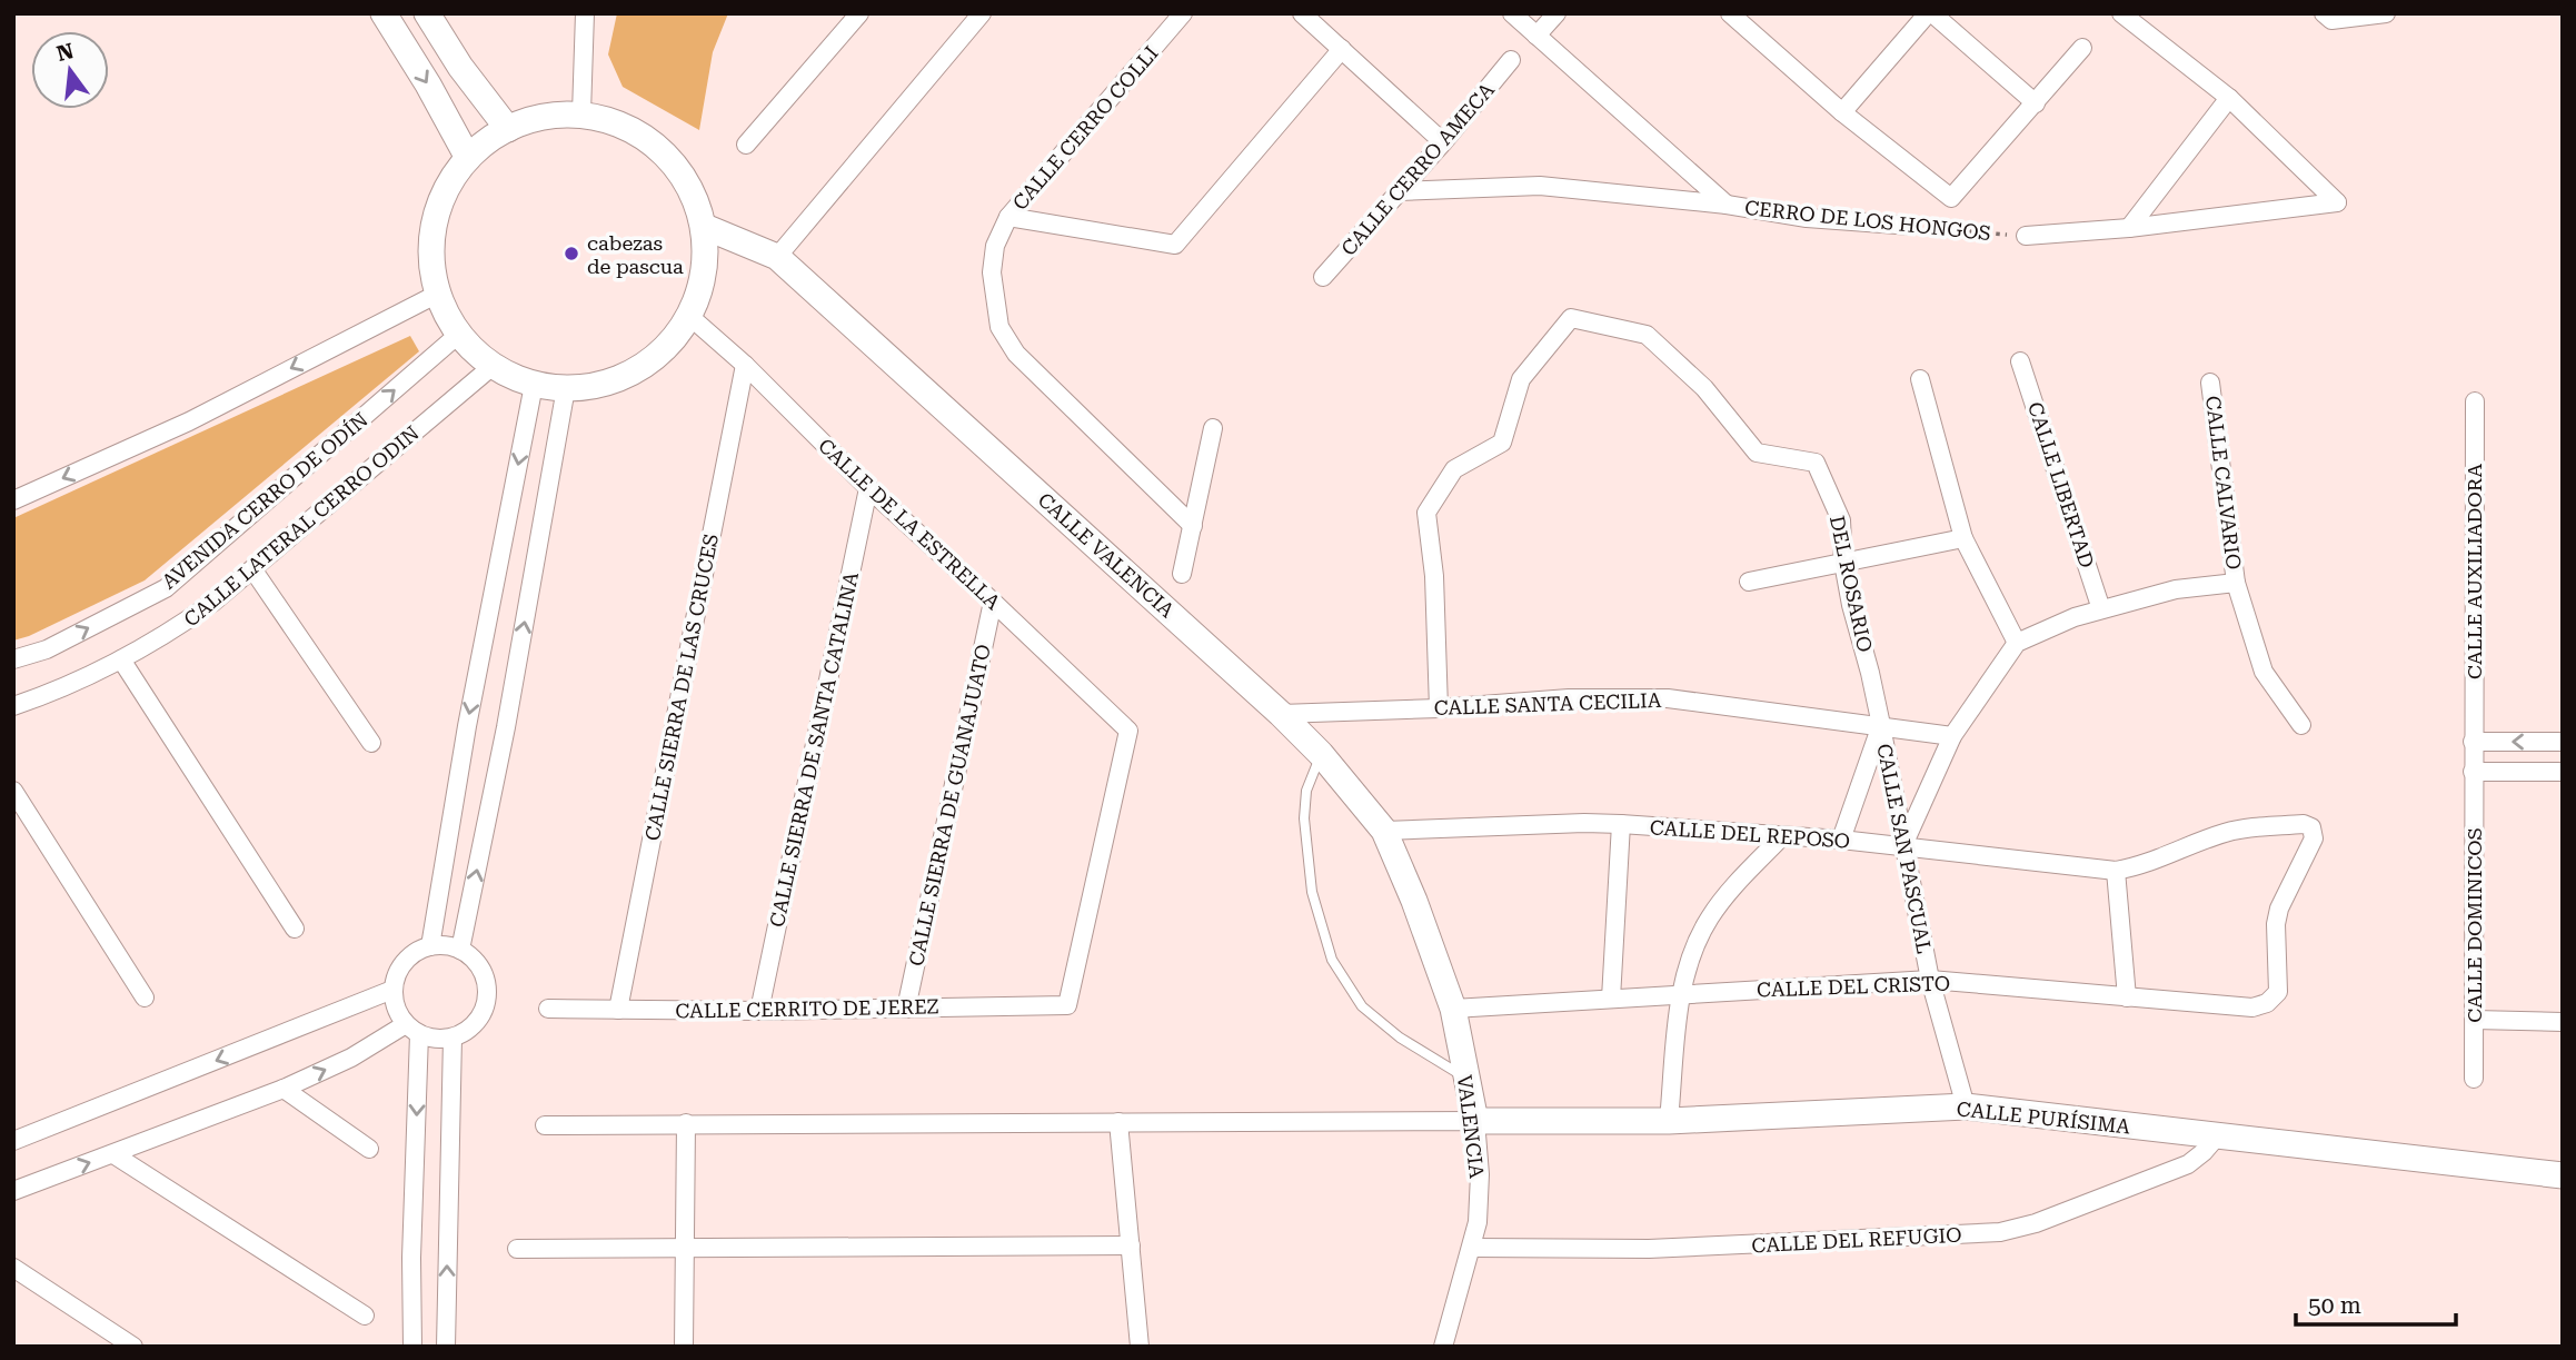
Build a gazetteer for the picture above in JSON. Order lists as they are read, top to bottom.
{
  "streets": {
    "street": [
      "CALLE CERRO COLLI",
      "CALLE CERRO AMECA",
      "CERRO DE LOS HONGOS",
      "CALLE CALVARIO",
      "CALLE LIBERTAD",
      "AVENIDA CERRO DE ODÍN",
      "CALLE DE LA ESTRELLA",
      "CALLE LATERAL CERRO ODIN",
      "CALLE VALENCIA",
      "CALLE AUXILIADORA",
      "DEL ROSARIO",
      "CALLE SIERRA DE LAS CRUCES",
      "CALLE SANTA CECILIA",
      "CALLE SIERRA DE SANTA CATALINA",
      "CALLE SIERRA DE GUANAJUATO",
      "CALLE DEL REPOSO",
      "CALLE SAN PASCUAL",
      "CALLE DOMINICOS",
      "CALLE DEL CRISTO",
      "CALLE CERRITO DE JEREZ",
      "CALLE PURÍSIMA",
      "VALENCIA",
      "CALLE DEL REFUGIO"
    ]
  },
  "crossings": [
    ["CALLE CERRO AMECA", "CERRO DE LOS HONGOS"],
    ["CALLE CALVARIO", "CALLE LIBERTAD"],
    ["AVENIDA CERRO DE ODÍN", "CALLE DE LA ESTRELLA"],
    ["AVENIDA CERRO DE ODÍN", "CALLE LATERAL CERRO ODIN"],
    ["AVENIDA CERRO DE ODÍN", "CALLE VALENCIA"],
    ["CALLE DE LA ESTRELLA", "CALLE LATERAL CERRO ODIN"],
    ["CALLE DE LA ESTRELLA", "CALLE VALENCIA"],
    ["CALLE DE LA ESTRELLA", "CALLE SIERRA DE LAS CRUCES"],
    ["CALLE DE LA ESTRELLA", "CALLE SIERRA DE SANTA CATALINA"],
    ["CALLE DE LA ESTRELLA", "CALLE SIERRA DE GUANAJUATO"],
    ["CALLE DE LA ESTRELLA", "CALLE CERRITO DE JEREZ"],
    ["CALLE LATERAL CERRO ODIN", "CALLE VALENCIA"],
    ["CALLE VALENCIA", "CALLE SANTA CECILIA"],
    ["CALLE VALENCIA", "CALLE DEL REPOSO"],
    ["CALLE VALENCIA", "VALENCIA"],
    ["CALLE AUXILIADORA", "CALLE DOMINICOS"],
    ["DEL ROSARIO", "CALLE SANTA CECILIA"],
    ["DEL ROSARIO", "CALLE SAN PASCUAL"],
    ["CALLE SIERRA DE LAS CRUCES", "CALLE CERRITO DE JEREZ"],
    ["CALLE SANTA CECILIA", "CALLE SAN PASCUAL"],
    ["CALLE SIERRA DE SANTA CATALINA", "CALLE CERRITO DE JEREZ"],
    ["CALLE SIERRA DE GUANAJUATO", "CALLE CERRITO DE JEREZ"],
    ["CALLE DEL REPOSO", "CALLE SAN PASCUAL"],
    ["CALLE DEL REPOSO", "CALLE DEL CRISTO"],
    ["CALLE SAN PASCUAL", "CALLE DEL CRISTO"],
    ["CALLE SAN PASCUAL", "CALLE PURÍSIMA"],
    ["CALLE DEL CRISTO", "VALENCIA"],
    ["CALLE PURÍSIMA", "VALENCIA"],
    ["CALLE PURÍSIMA", "CALLE DEL REFUGIO"],
    ["VALENCIA", "CALLE DEL REFUGIO"]
  ],
  "places": ["cabezas de pascua"],
  "scale_bar": "50 m",
  "north": "top"
}
